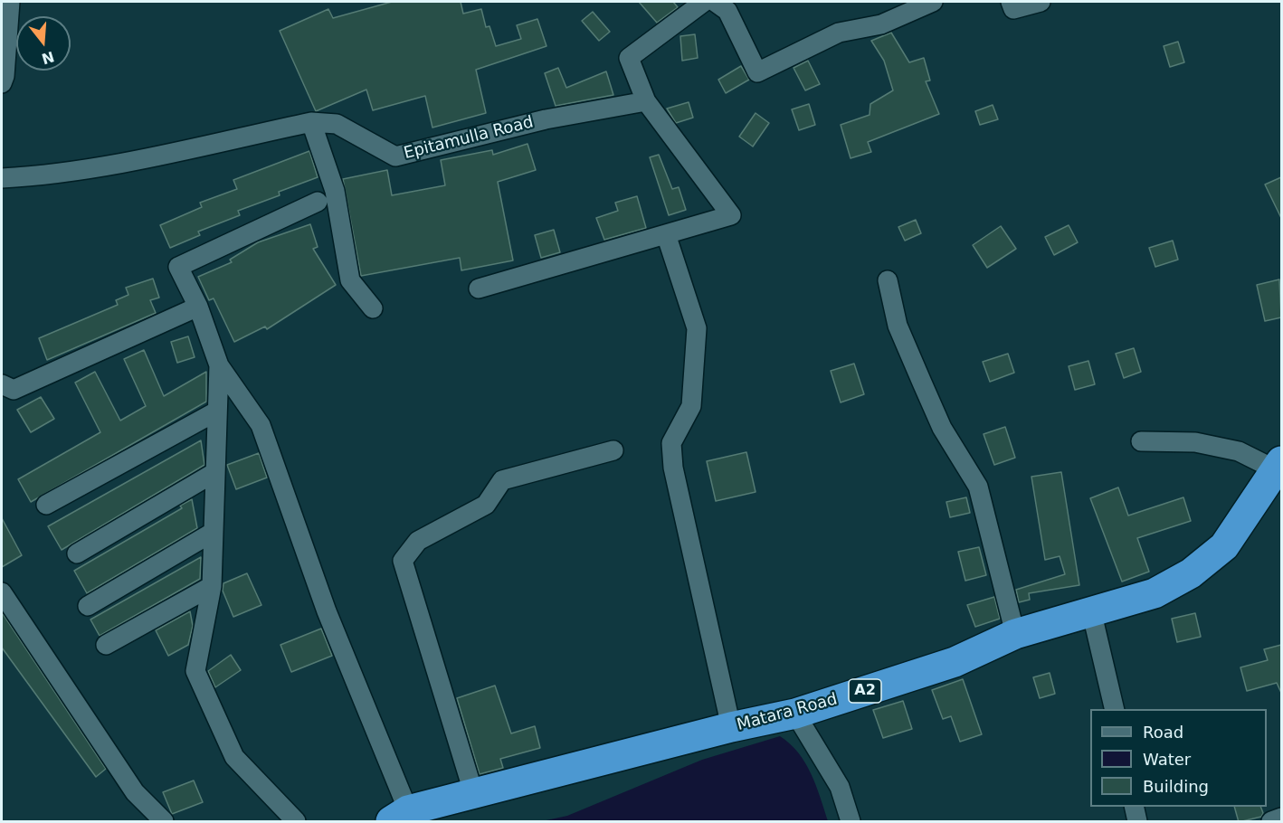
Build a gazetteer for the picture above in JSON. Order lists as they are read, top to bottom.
{
  "streets": {
    "highway": ["A2", "Matara Road"],
    "street": ["Epitamulla Road"]
  },
  "legend": ["Road", "Water", "Building"],
  "north": "bottom"
}
